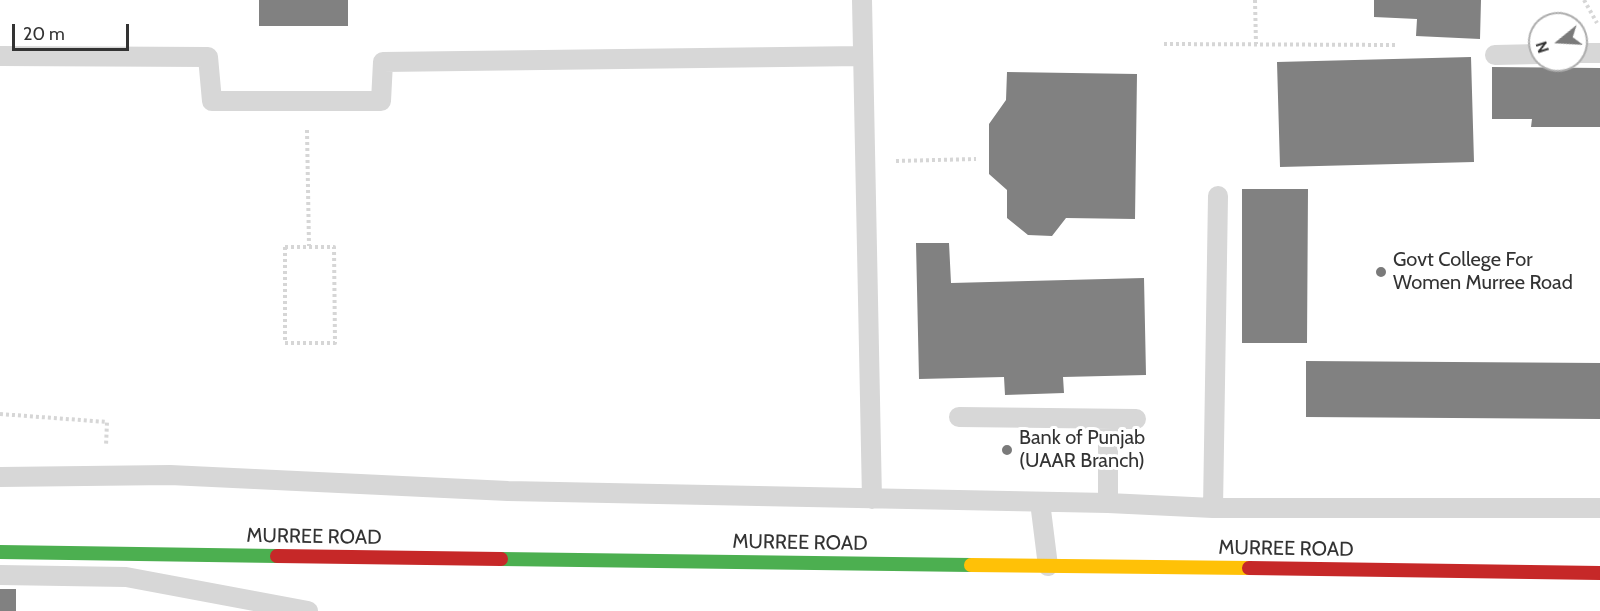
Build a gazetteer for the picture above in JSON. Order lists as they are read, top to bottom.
{
  "streets": {
    "main road": ["MURREE ROAD"]
  },
  "places": ["Govt College For Women Murree Road", "Bank of Punjab (UAAR Branch)"],
  "scale_bar": "20 m",
  "north": "left"
}
